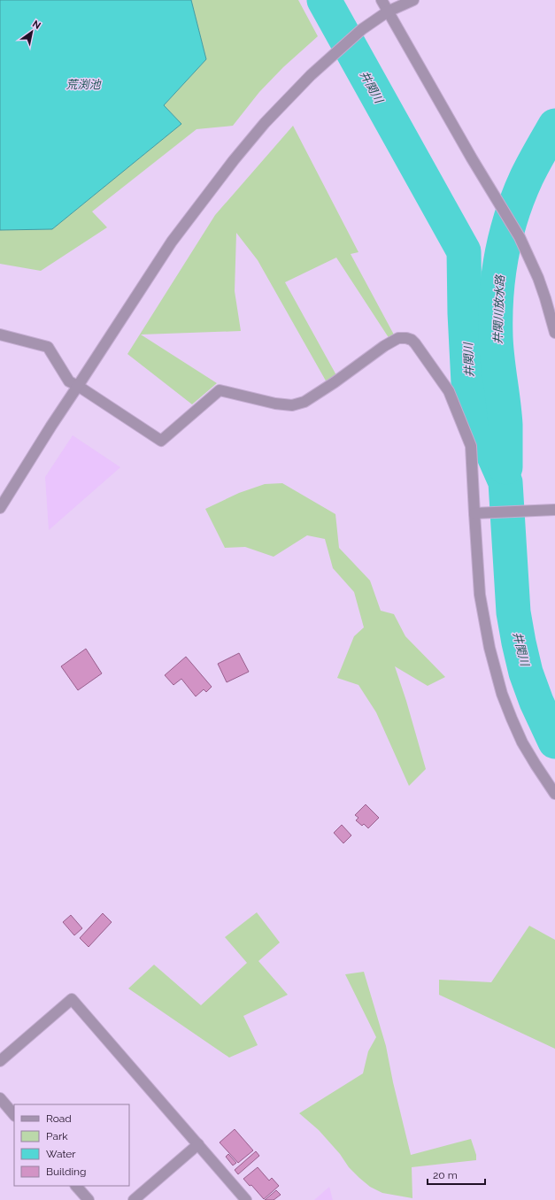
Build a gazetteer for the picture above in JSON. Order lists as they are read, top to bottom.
{
  "water": ["荒渕池", "井関川", "井関川放水路"],
  "legend": [
    "Road",
    "Park",
    "Water",
    "Building"
  ],
  "scale_bar": "20 m",
  "north": "top right"
}
